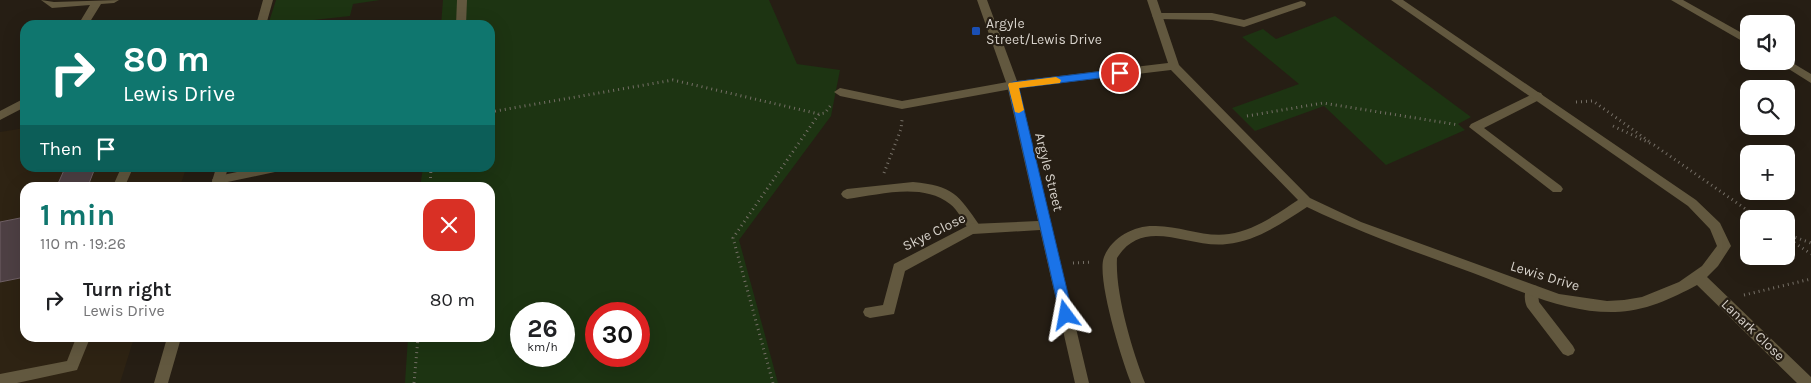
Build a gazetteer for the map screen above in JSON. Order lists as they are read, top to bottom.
{
  "streets": {
    "street": [
      "Argyle Street",
      "Skye Close",
      "Lewis Drive",
      "Lanark Close"
    ]
  },
  "crossings": [
    ["Argyle Street", "Skye Close"],
    ["Lewis Drive", "Lanark Close"]
  ],
  "places": {
    "transit": ["Argyle Street/Lewis Drive"]
  },
  "page": {
    "map_buttons": ["+", "−"],
    "turn": ["80 m", "Lewis Drive"],
    "then": "Then",
    "heading": ["1 min", "110 m · 19:26"],
    "list": [
      {
        "name": "Turn right",
        "note": "Lewis Drive",
        "value": "80 m"
      }
    ],
    "speed": "26 km/h",
    "limit": "30"
  }
}
